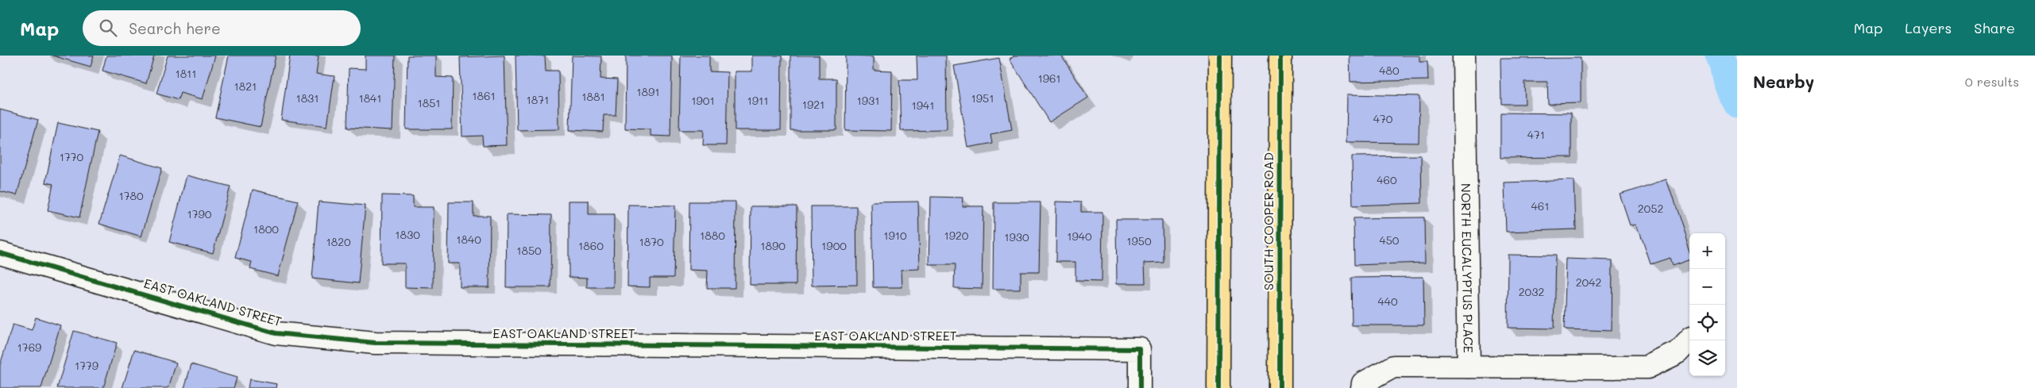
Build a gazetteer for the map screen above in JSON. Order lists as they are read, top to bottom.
{
  "streets": {
    "main road": ["SOUTH COOPER ROAD"],
    "street": ["NORTH EUCALYPTUS PLACE", "EAST OAKLAND STREET"]
  },
  "house_numbers": [
    "480",
    "1811",
    "1961",
    "1821",
    "1891",
    "1861",
    "1881",
    "1831",
    "1841",
    "1951",
    "1871",
    "1901",
    "1911",
    "1931",
    "1851",
    "1921",
    "1941",
    "470",
    "471",
    "1770",
    "460",
    "1780",
    "461",
    "2052",
    "1790",
    "1800",
    "1830",
    "1880",
    "1910",
    "1920",
    "1940",
    "1930",
    "1840",
    "450",
    "1950",
    "1820",
    "1870",
    "1860",
    "1890",
    "1900",
    "1850",
    "2042",
    "2032",
    "440",
    "1769",
    "1779"
  ],
  "page": {
    "header": "Map",
    "search": "Search here",
    "nav": ["Map", "Layers", "Share"],
    "heading": ["Nearby", "0 results"],
    "map_buttons": ["+", "−"]
  }
}
